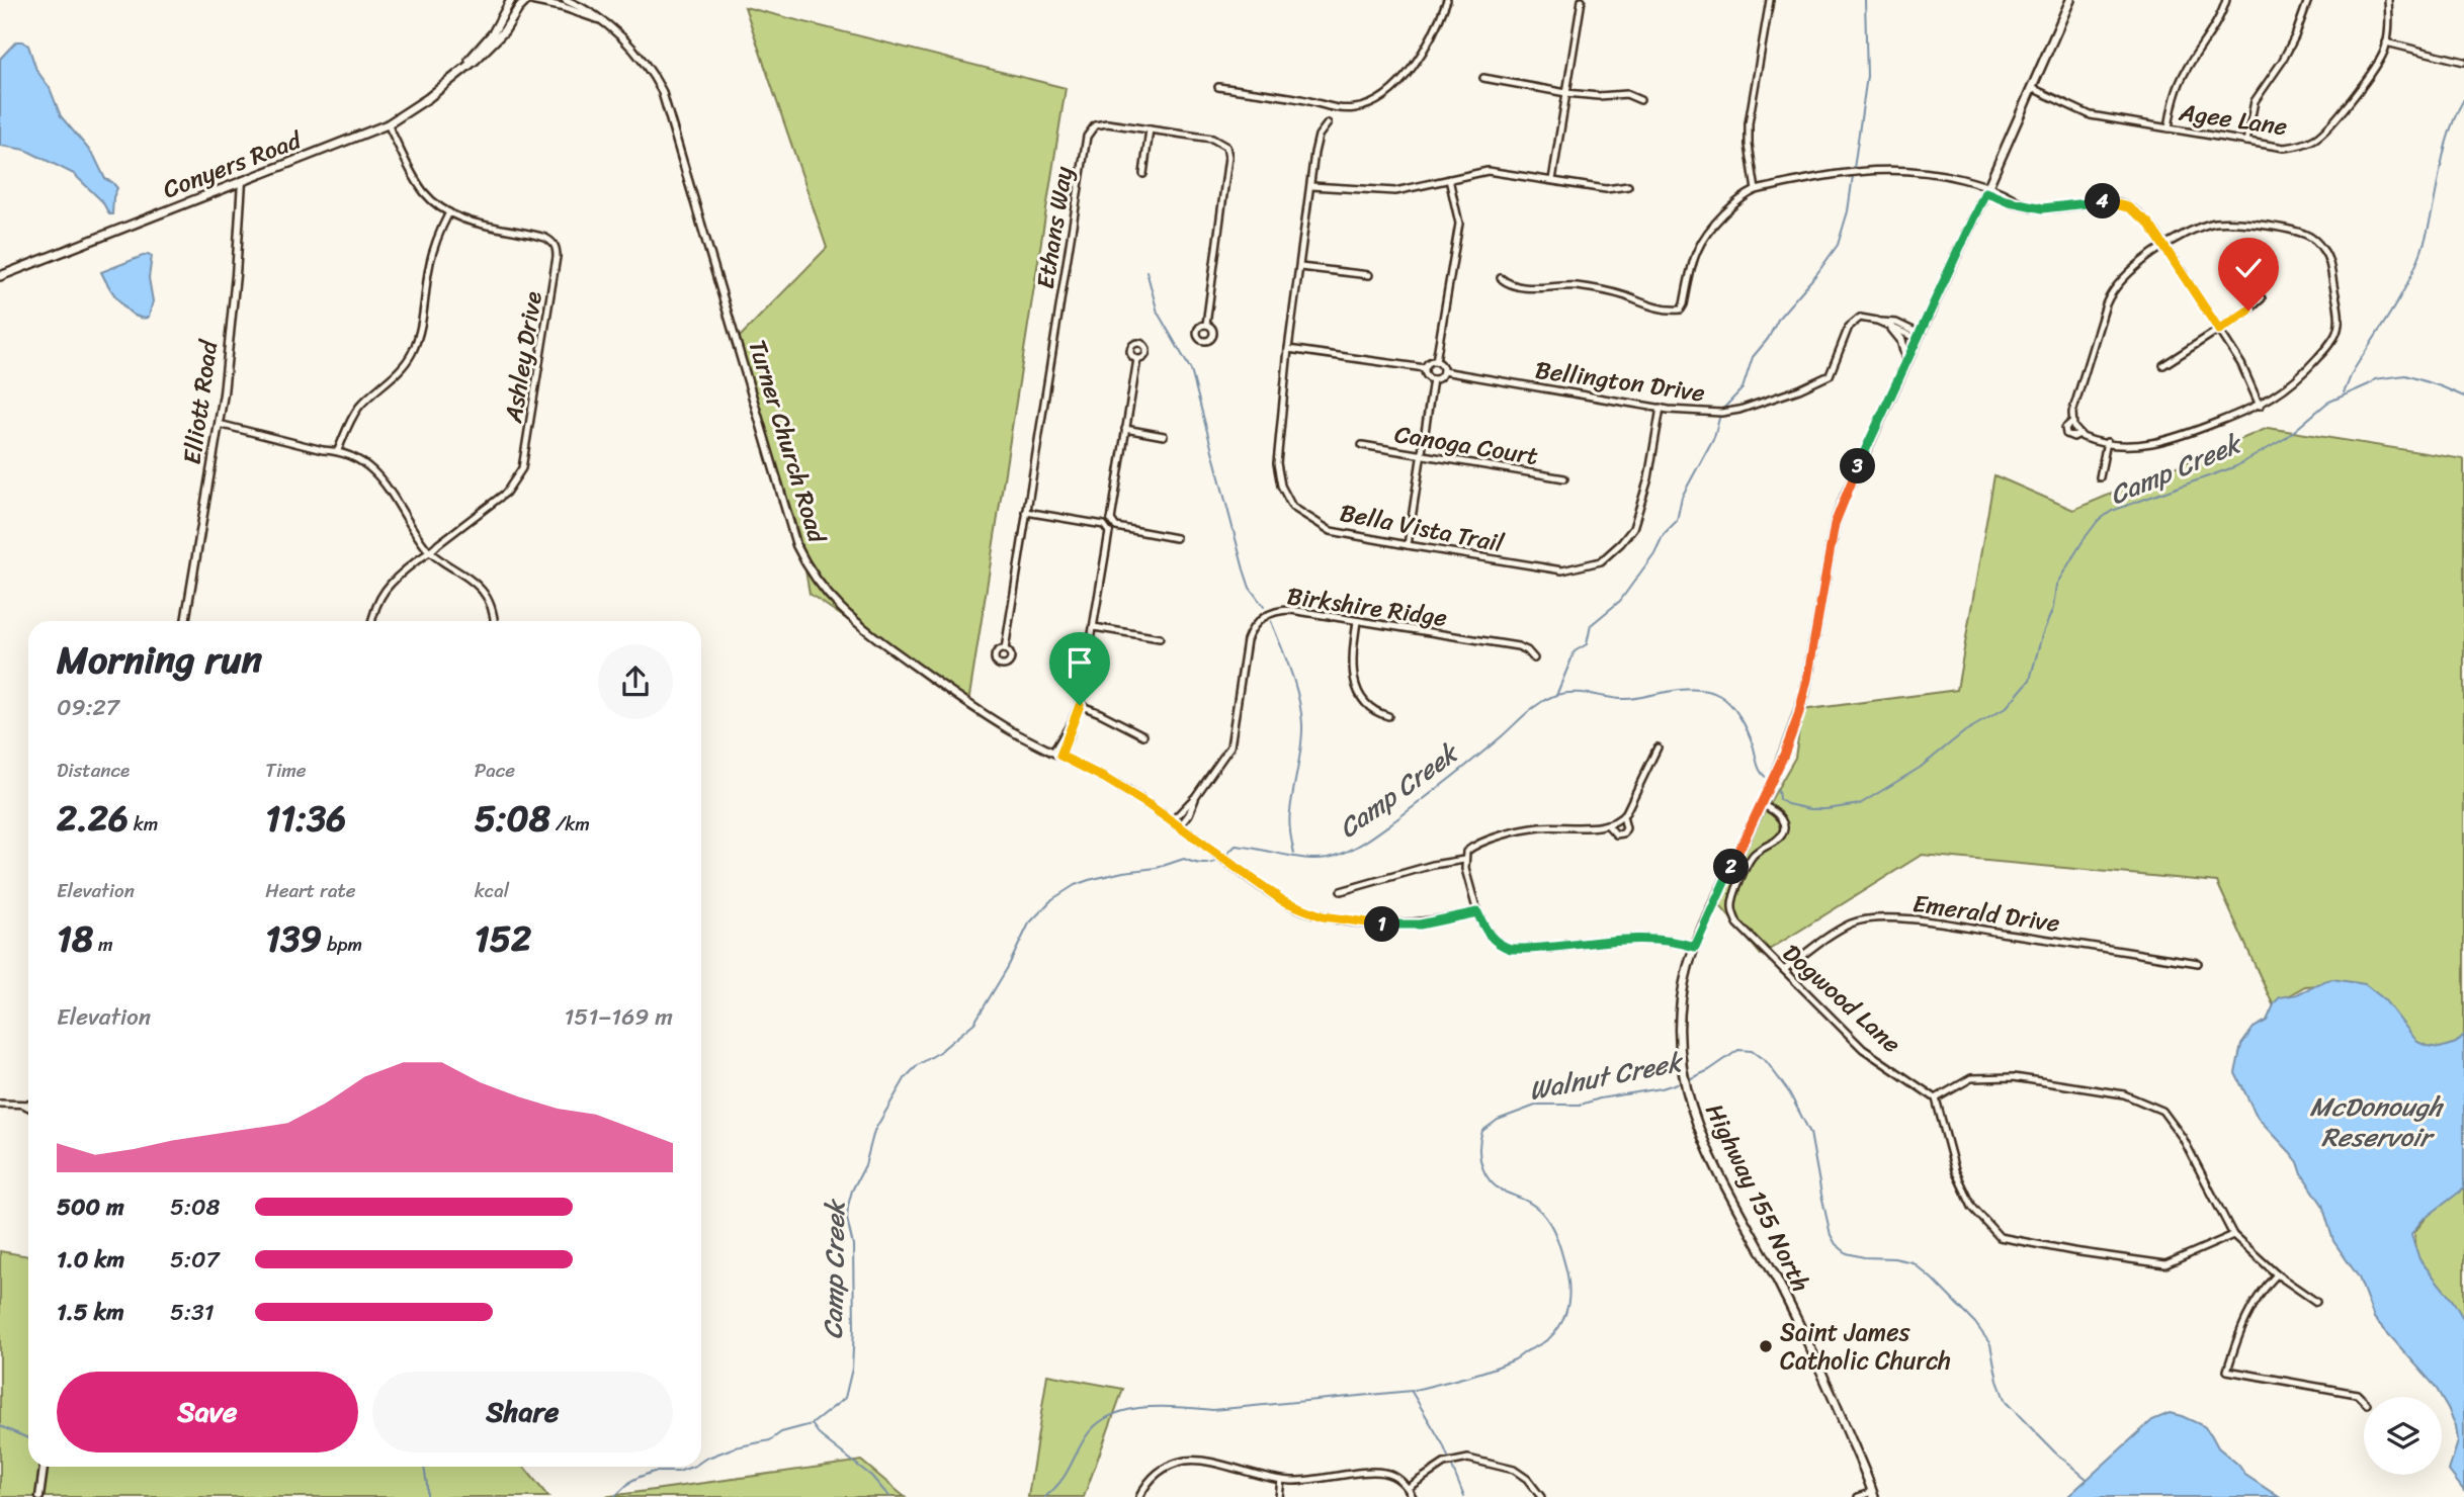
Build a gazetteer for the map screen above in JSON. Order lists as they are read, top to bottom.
{
  "streets": {
    "main road": ["Conyers Road", "Highway 155 North"],
    "street": [
      "Agee Lane",
      "Ethans Way",
      "Ashley Drive",
      "Bellington Drive",
      "Elliott Road",
      "Turner Church Road",
      "Canoga Court",
      "Bella Vista Trail",
      "Birkshire Ridge",
      "Emerald Drive",
      "Dogwood Lane"
    ]
  },
  "crossings": [
    ["Agee Lane", "Highway 155 North"],
    ["Conyers Road", "Ashley Drive"],
    ["Conyers Road", "Elliott Road"],
    ["Conyers Road", "Turner Church Road"],
    ["Bellington Drive", "Bella Vista Trail"],
    ["Turner Church Road", "Birkshire Ridge"],
    ["Emerald Drive", "Dogwood Lane"],
    ["Dogwood Lane", "Highway 155 North"]
  ],
  "water": ["Camp Creek", "Walnut Creek", "McDonough Reservoir"],
  "places": ["Saint James Catholic Church"],
  "page": {
    "pins": [
      "4",
      "3",
      "2",
      "1"
    ],
    "heading": ["Morning run", "09:27"],
    "stats": [
      ["Distance", "2.26 km"],
      ["Time", "11:36"],
      ["Pace", "5:08 /km"],
      ["Elevation", "18 m"],
      ["Heart rate", "139 bpm"],
      ["kcal", "152"]
    ],
    "chart": ["Elevation", "151–169 m"],
    "list": [
      {
        "name": "500 m",
        "note": "5:08"
      },
      {
        "name": "1.0 km",
        "note": "5:07"
      },
      {
        "name": "1.5 km",
        "note": "5:31"
      }
    ],
    "buttons": ["Save", "Share"]
  }
}
